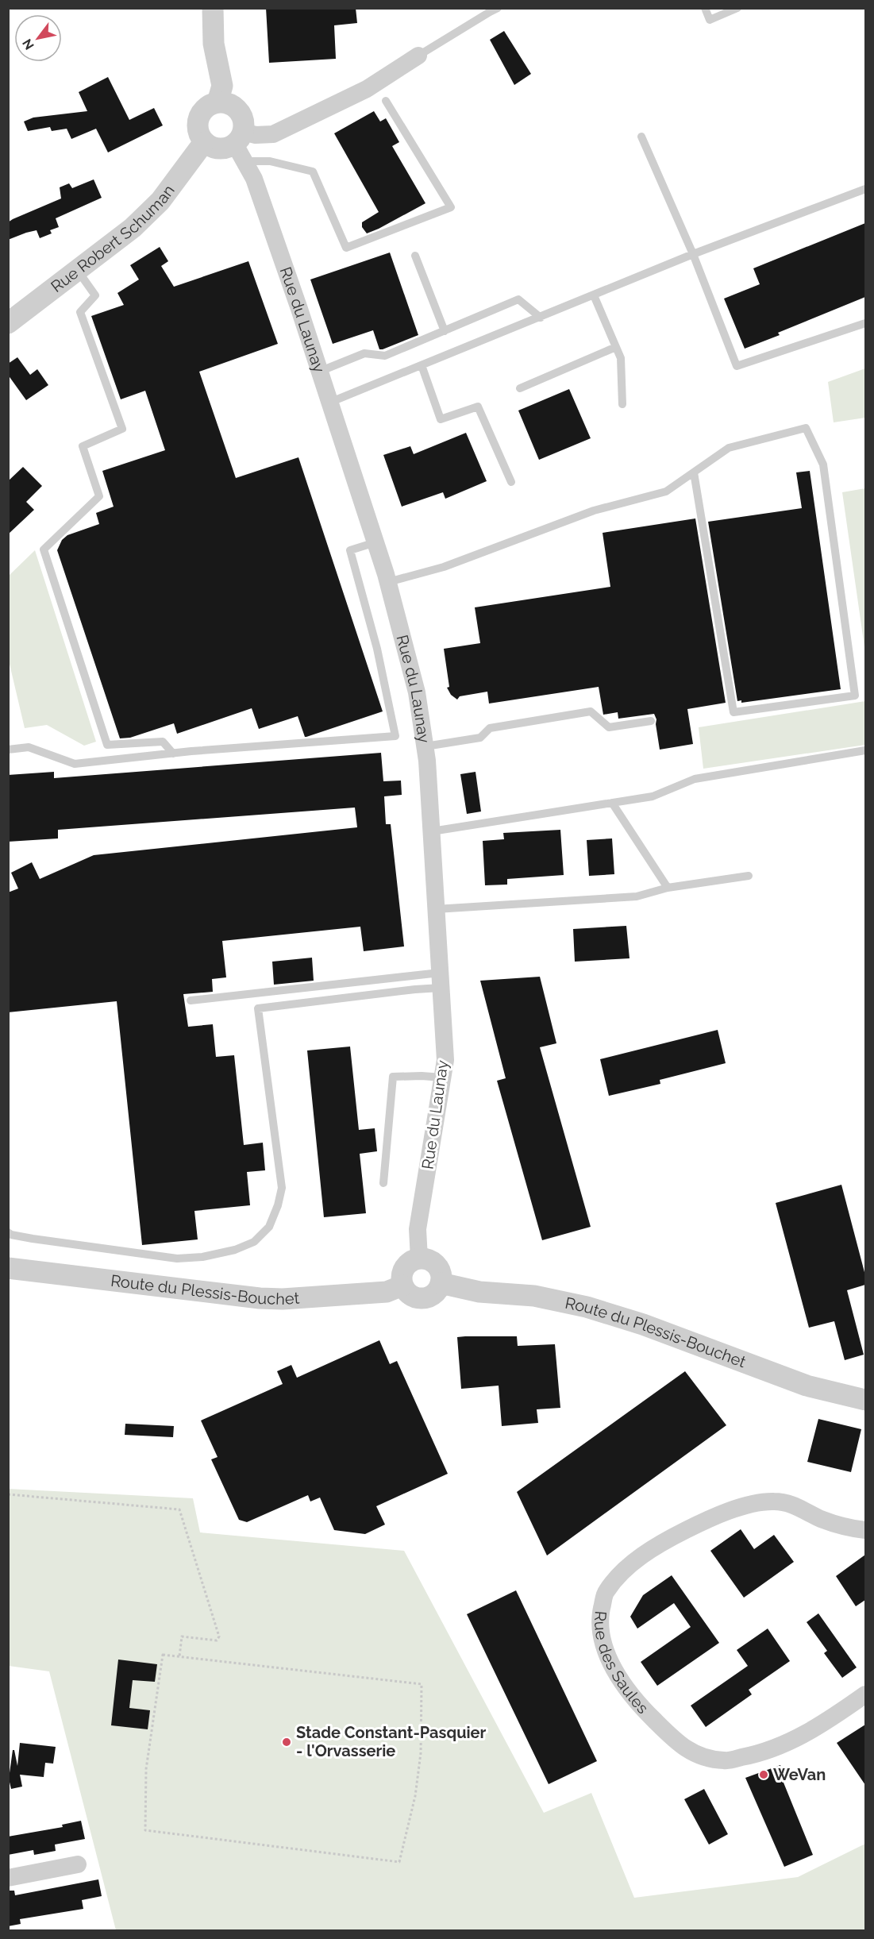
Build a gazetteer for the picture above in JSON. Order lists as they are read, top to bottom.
{
  "streets": {
    "street": [
      "Rue Robert Schuman",
      "Rue du Launay",
      "Route du Plessis-Bouchet",
      "Rue des Saules"
    ]
  },
  "crossings": [
    ["Rue Robert Schuman", "Rue du Launay"],
    ["Rue du Launay", "Route du Plessis-Bouchet"]
  ],
  "places": ["Stade Constant-Pasquier - l'Orvasserie", "WeVan"],
  "north": "bottom left"
}
